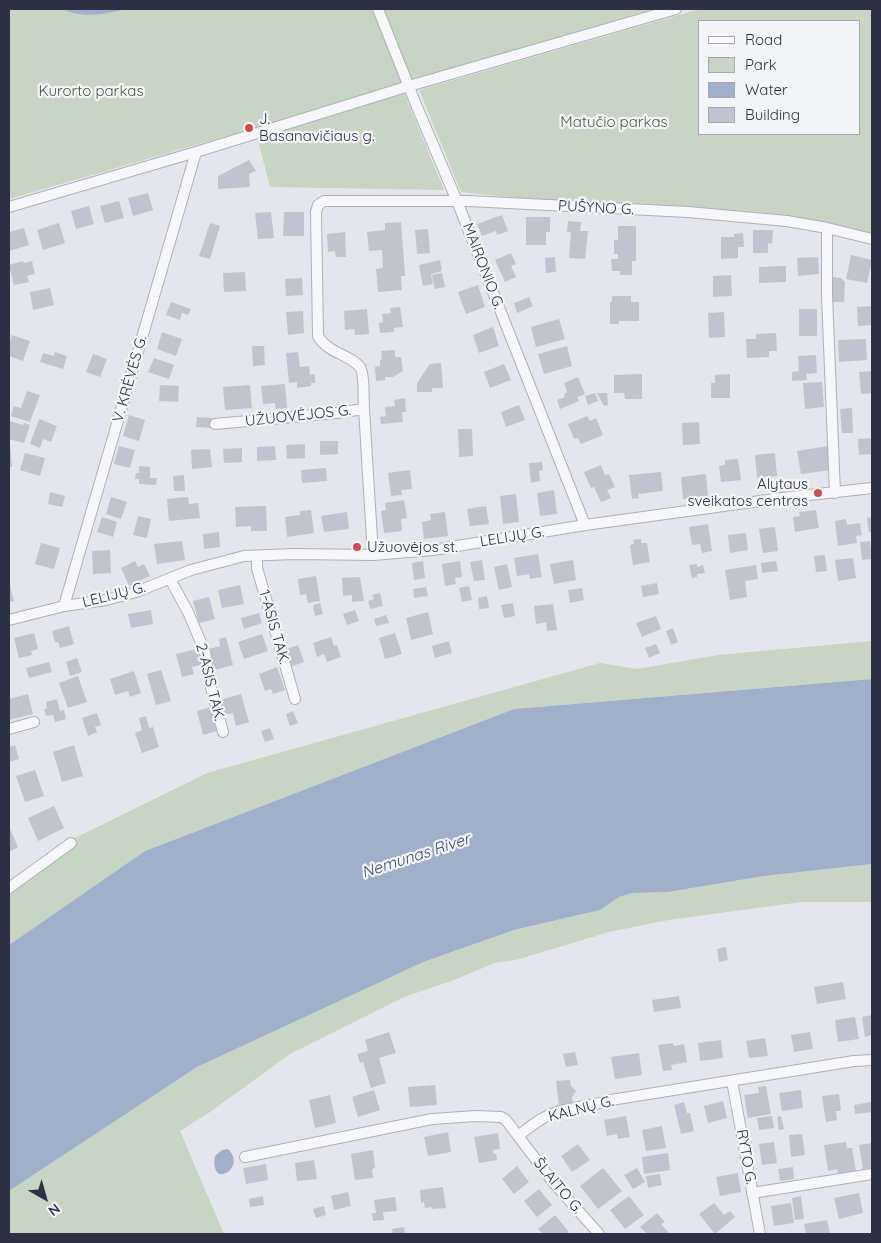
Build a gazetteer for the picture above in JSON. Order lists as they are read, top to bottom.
{
  "streets": {
    "street": [
      "PUŠYNO G.",
      "MAIRONIO G.",
      "V. KRĖVĖS G.",
      "UŽUOVĖJOS G.",
      "LELIJŲ G.",
      "1-ASIS TAK.",
      "2-ASIS TAK.",
      "KALNŲ G.",
      "RYTO G.",
      "ŠLAITO G."
    ]
  },
  "crossings": [
    ["PUŠYNO G.", "MAIRONIO G."],
    ["PUŠYNO G.", "UŽUOVĖJOS G."],
    ["MAIRONIO G.", "LELIJŲ G."],
    ["V. KRĖVĖS G.", "LELIJŲ G."],
    ["LELIJŲ G.", "1-ASIS TAK."],
    ["LELIJŲ G.", "2-ASIS TAK."],
    ["KALNŲ G.", "RYTO G."],
    ["KALNŲ G.", "ŠLAITO G."]
  ],
  "water": ["Nemunas River"],
  "parks": ["Kurorto parkas", "Matučio parkas"],
  "places": ["J. Basanavičiaus g.", "Alytaus sveikatos centras", "Užuovėjos st."],
  "legend": [
    "Road",
    "Park",
    "Water",
    "Building"
  ],
  "north": "bottom right"
}
